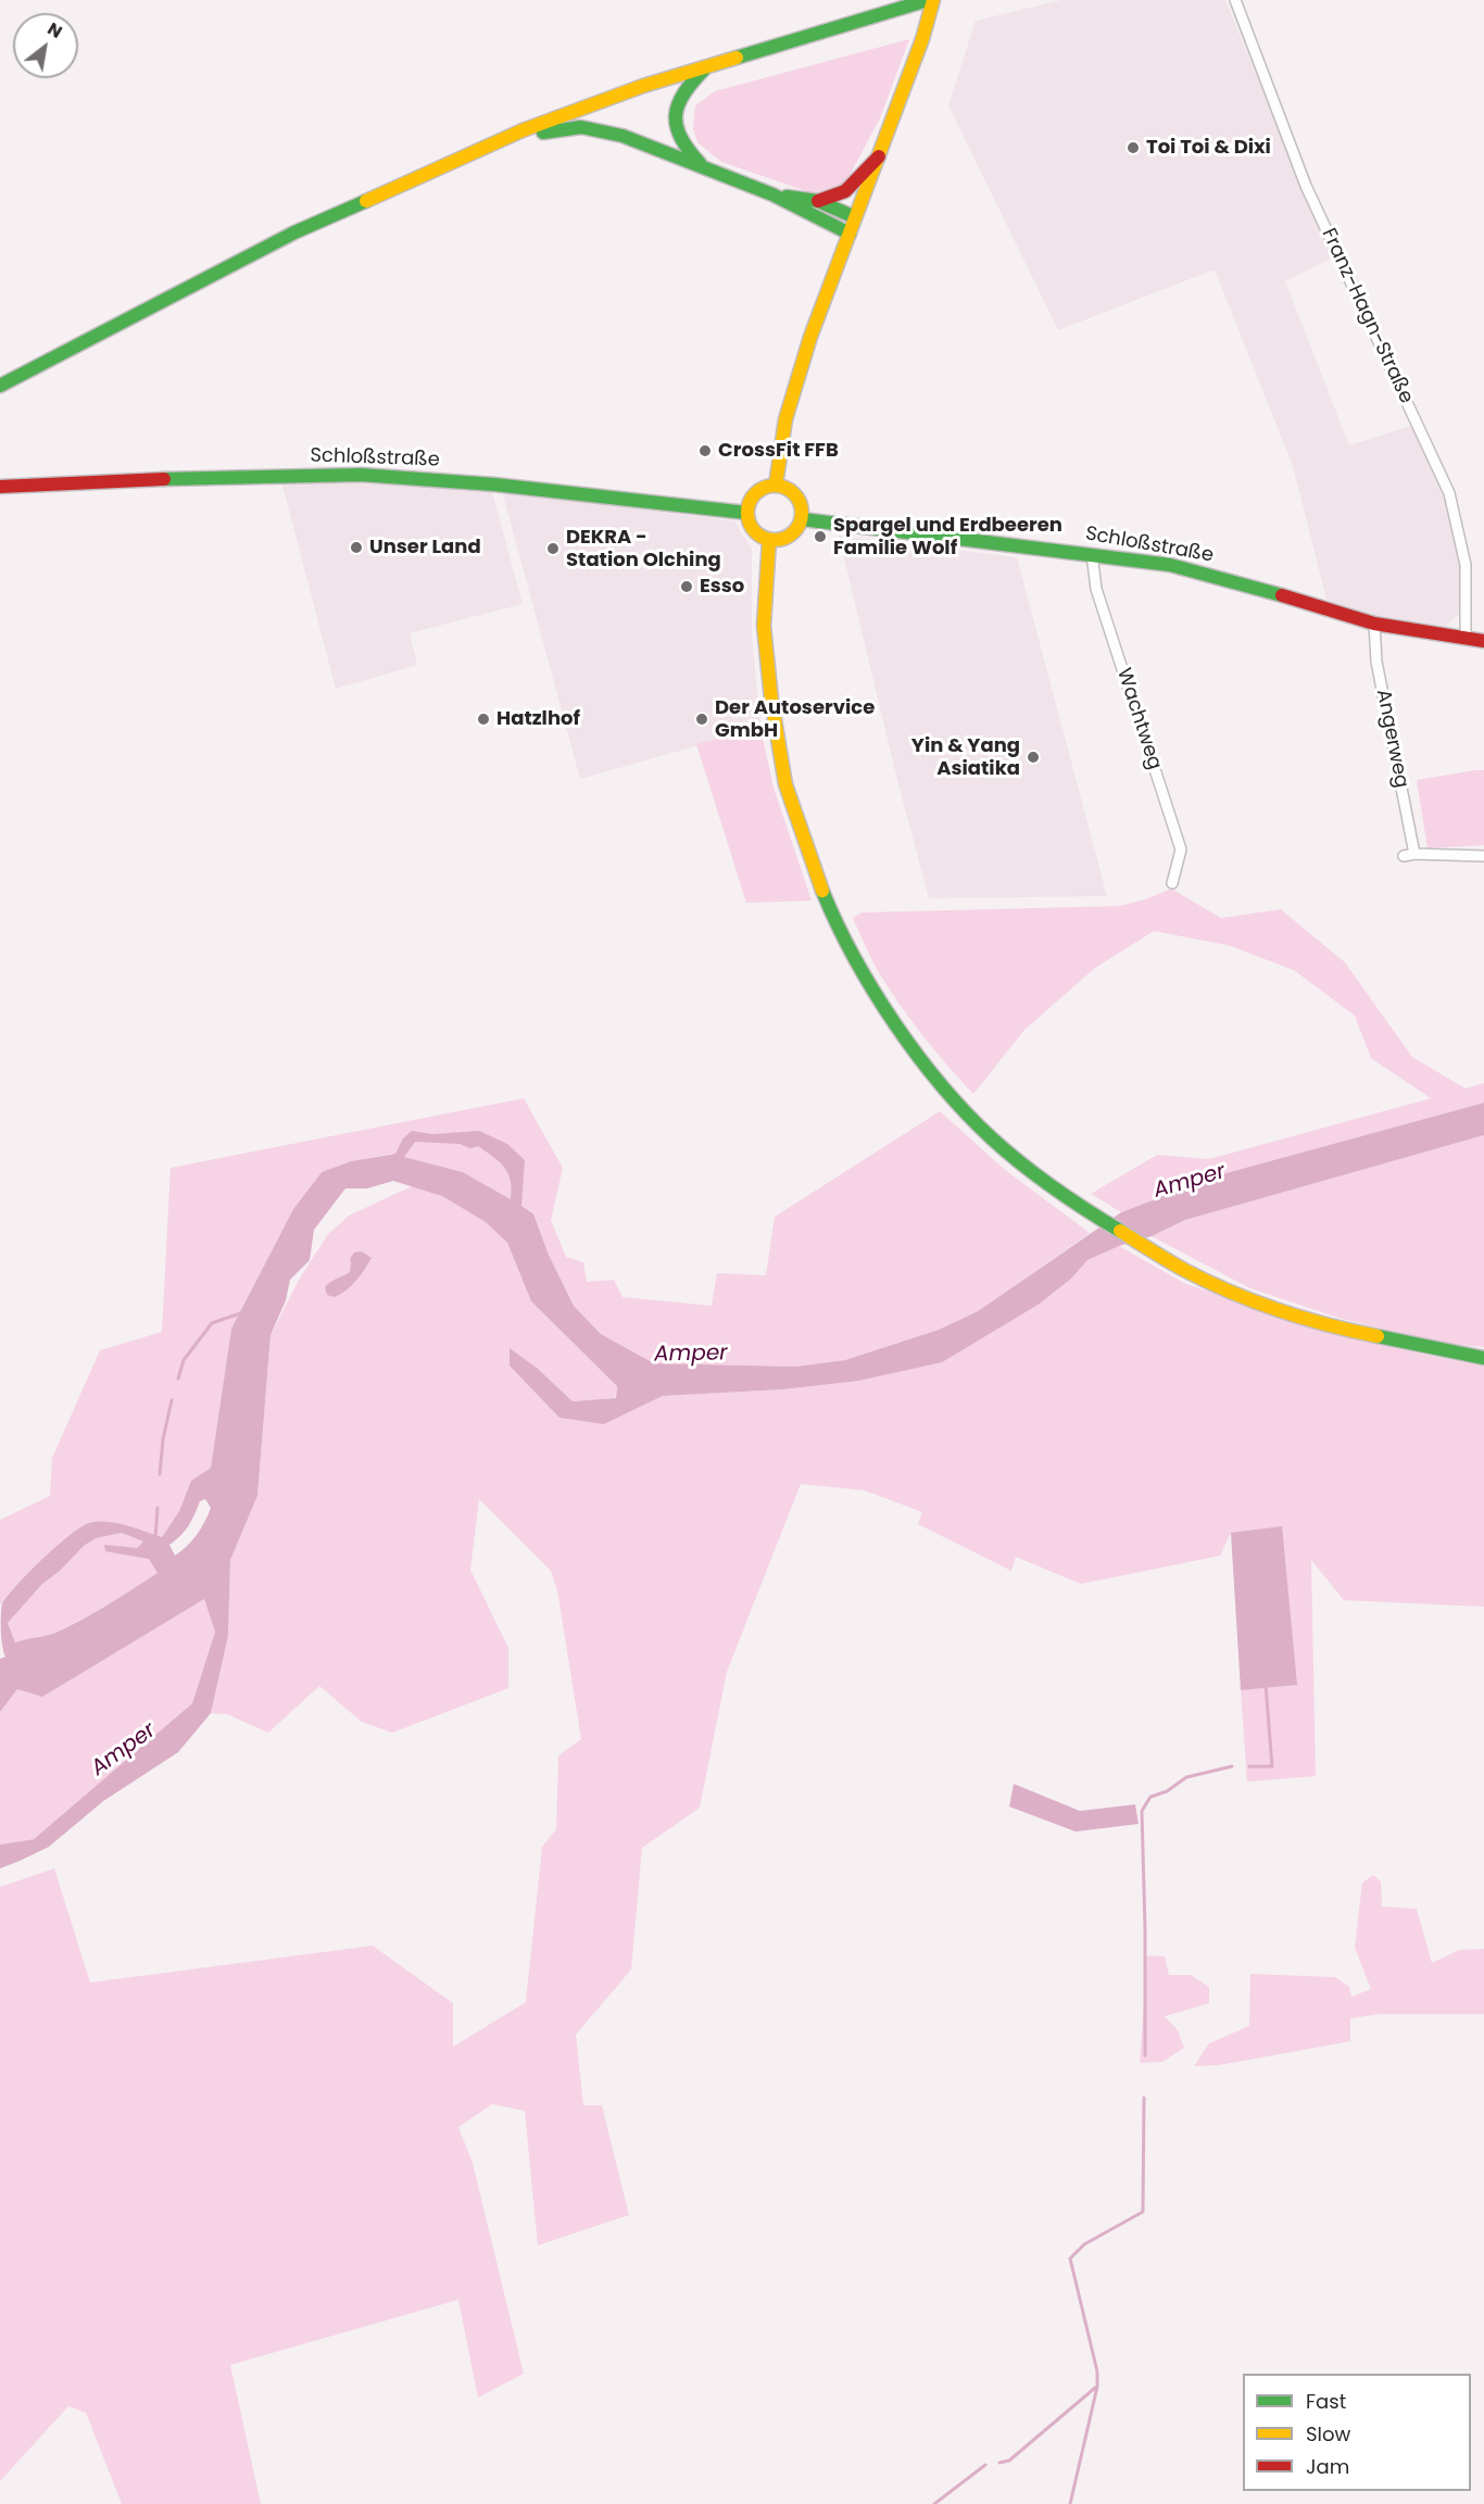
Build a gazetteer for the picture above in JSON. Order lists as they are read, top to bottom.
{
  "streets": {
    "main road": ["Schloßstraße"],
    "street": ["Franz-Hagn-Straße", "Wachtweg", "Angerweg"]
  },
  "crossings": [
    ["Franz-Hagn-Straße", "Schloßstraße"],
    ["Schloßstraße", "Wachtweg"],
    ["Schloßstraße", "Angerweg"]
  ],
  "water": ["Amper"],
  "places": [
    "Toi Toi & Dixi",
    "CrossFit FFB",
    "Spargel und Erdbeeren Familie Wolf",
    "Unser Land",
    "DEKRA - Station Olching",
    "Esso",
    "Hatzlhof",
    "Der Autoservice GmbH",
    "Yin & Yang Asiatika"
  ],
  "legend": ["Fast", "Slow", "Jam"],
  "north": "top right"
}
